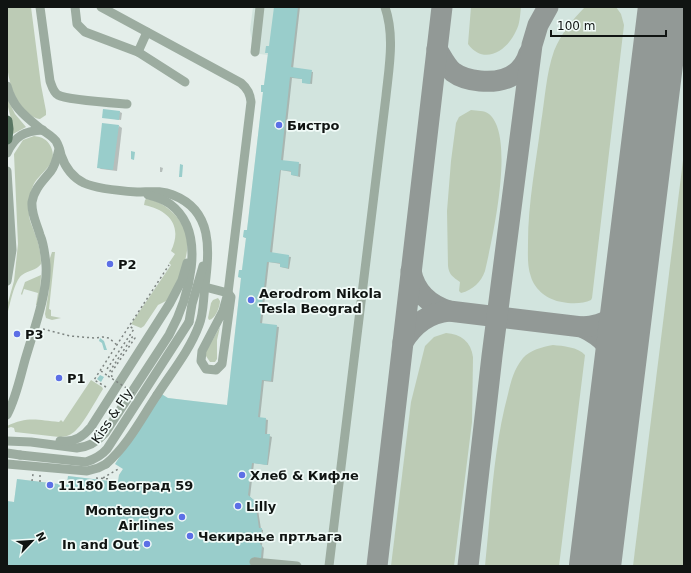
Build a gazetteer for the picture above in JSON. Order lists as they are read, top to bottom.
{
  "streets": {
    "street": ["Kiss & Fly"]
  },
  "places": [
    "Бистро",
    "P2",
    "Aerodrom Nikola Tesla Beograd",
    "P3",
    "P1",
    "Хлеб & Кифле",
    "11180 Београд 59",
    "Lilly",
    "Montenegro Airlines",
    "Чекирање пртљага",
    "In and Out"
  ],
  "scale_bar": "100 m",
  "north": "top right"
}
